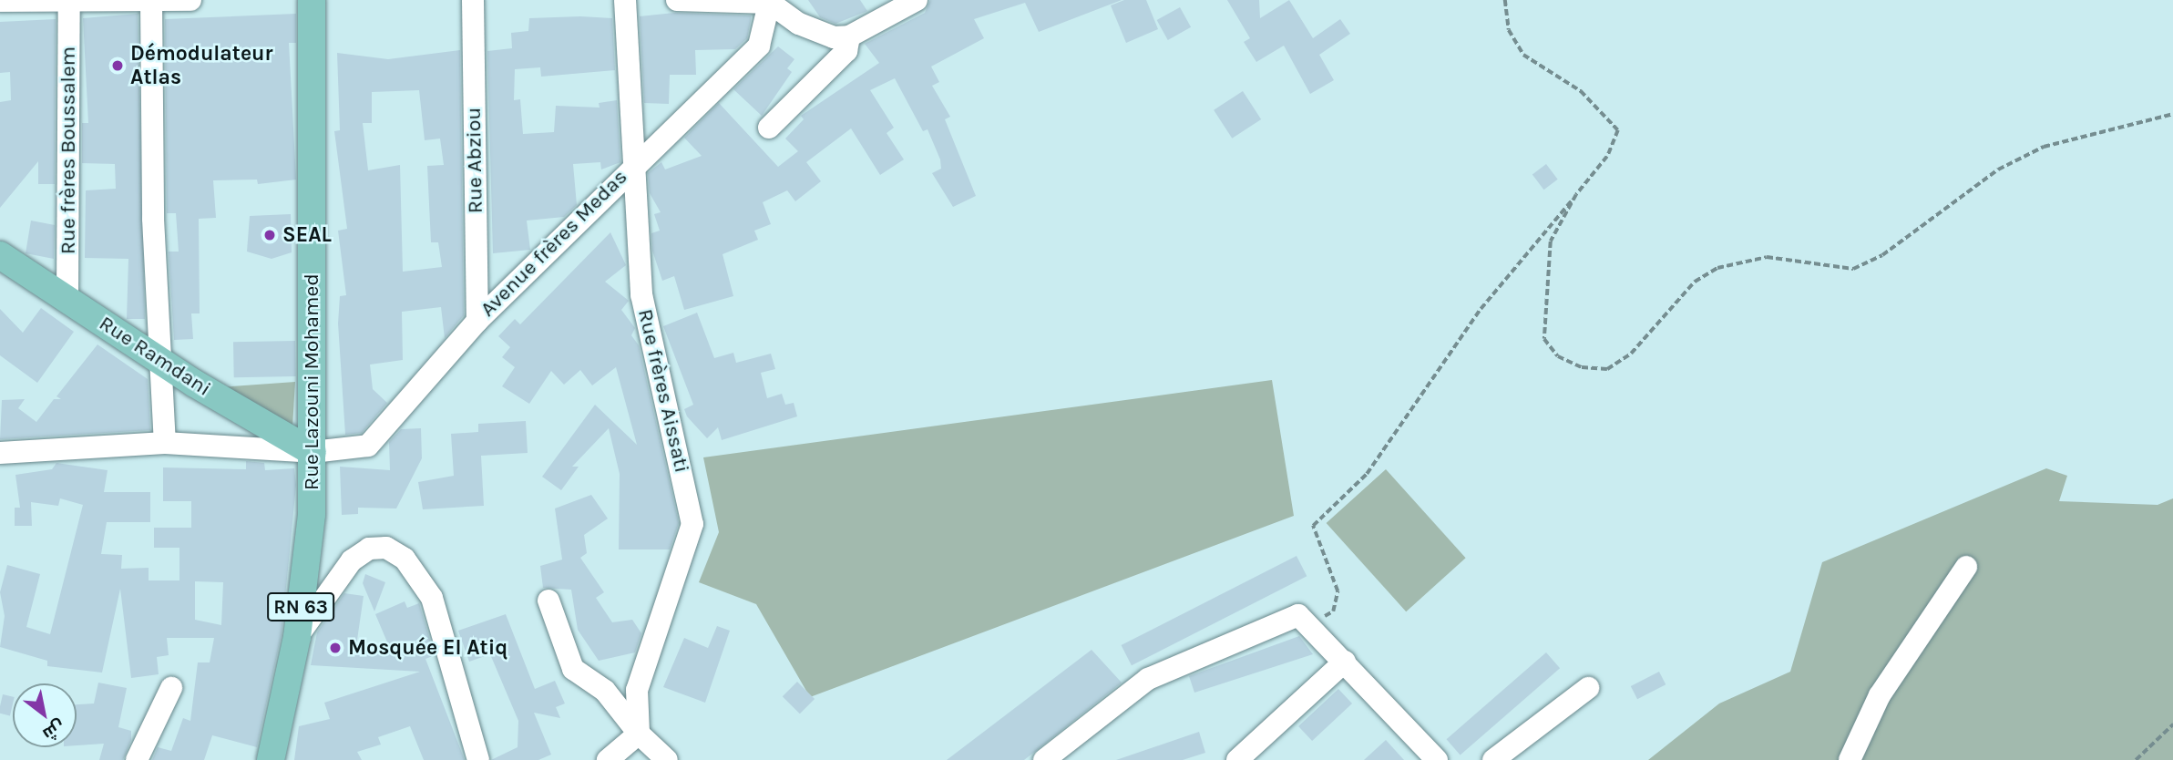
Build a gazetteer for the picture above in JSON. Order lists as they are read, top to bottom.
{
  "streets": {
    "main road": ["Rue Ramdani", "Rue Lazouni Mohamed", "RN 63"],
    "street": [
      "Rue frères Boussalem",
      "Rue Abziou",
      "Avenue frères Medas",
      "Rue frères Aissati"
    ]
  },
  "crossings": [
    ["Rue frères Boussalem", "Rue Ramdani"],
    ["Rue Abziou", "Avenue frères Medas"],
    ["Avenue frères Medas", "Rue Ramdani"],
    ["Avenue frères Medas", "Rue Lazouni Mohamed"],
    ["Avenue frères Medas", "Rue frères Aissati"],
    ["Rue Ramdani", "Rue Lazouni Mohamed"]
  ],
  "places": ["Démodulateur Atlas", "SEAL", "Mosquée El Atiq"],
  "north": "bottom right"
}
